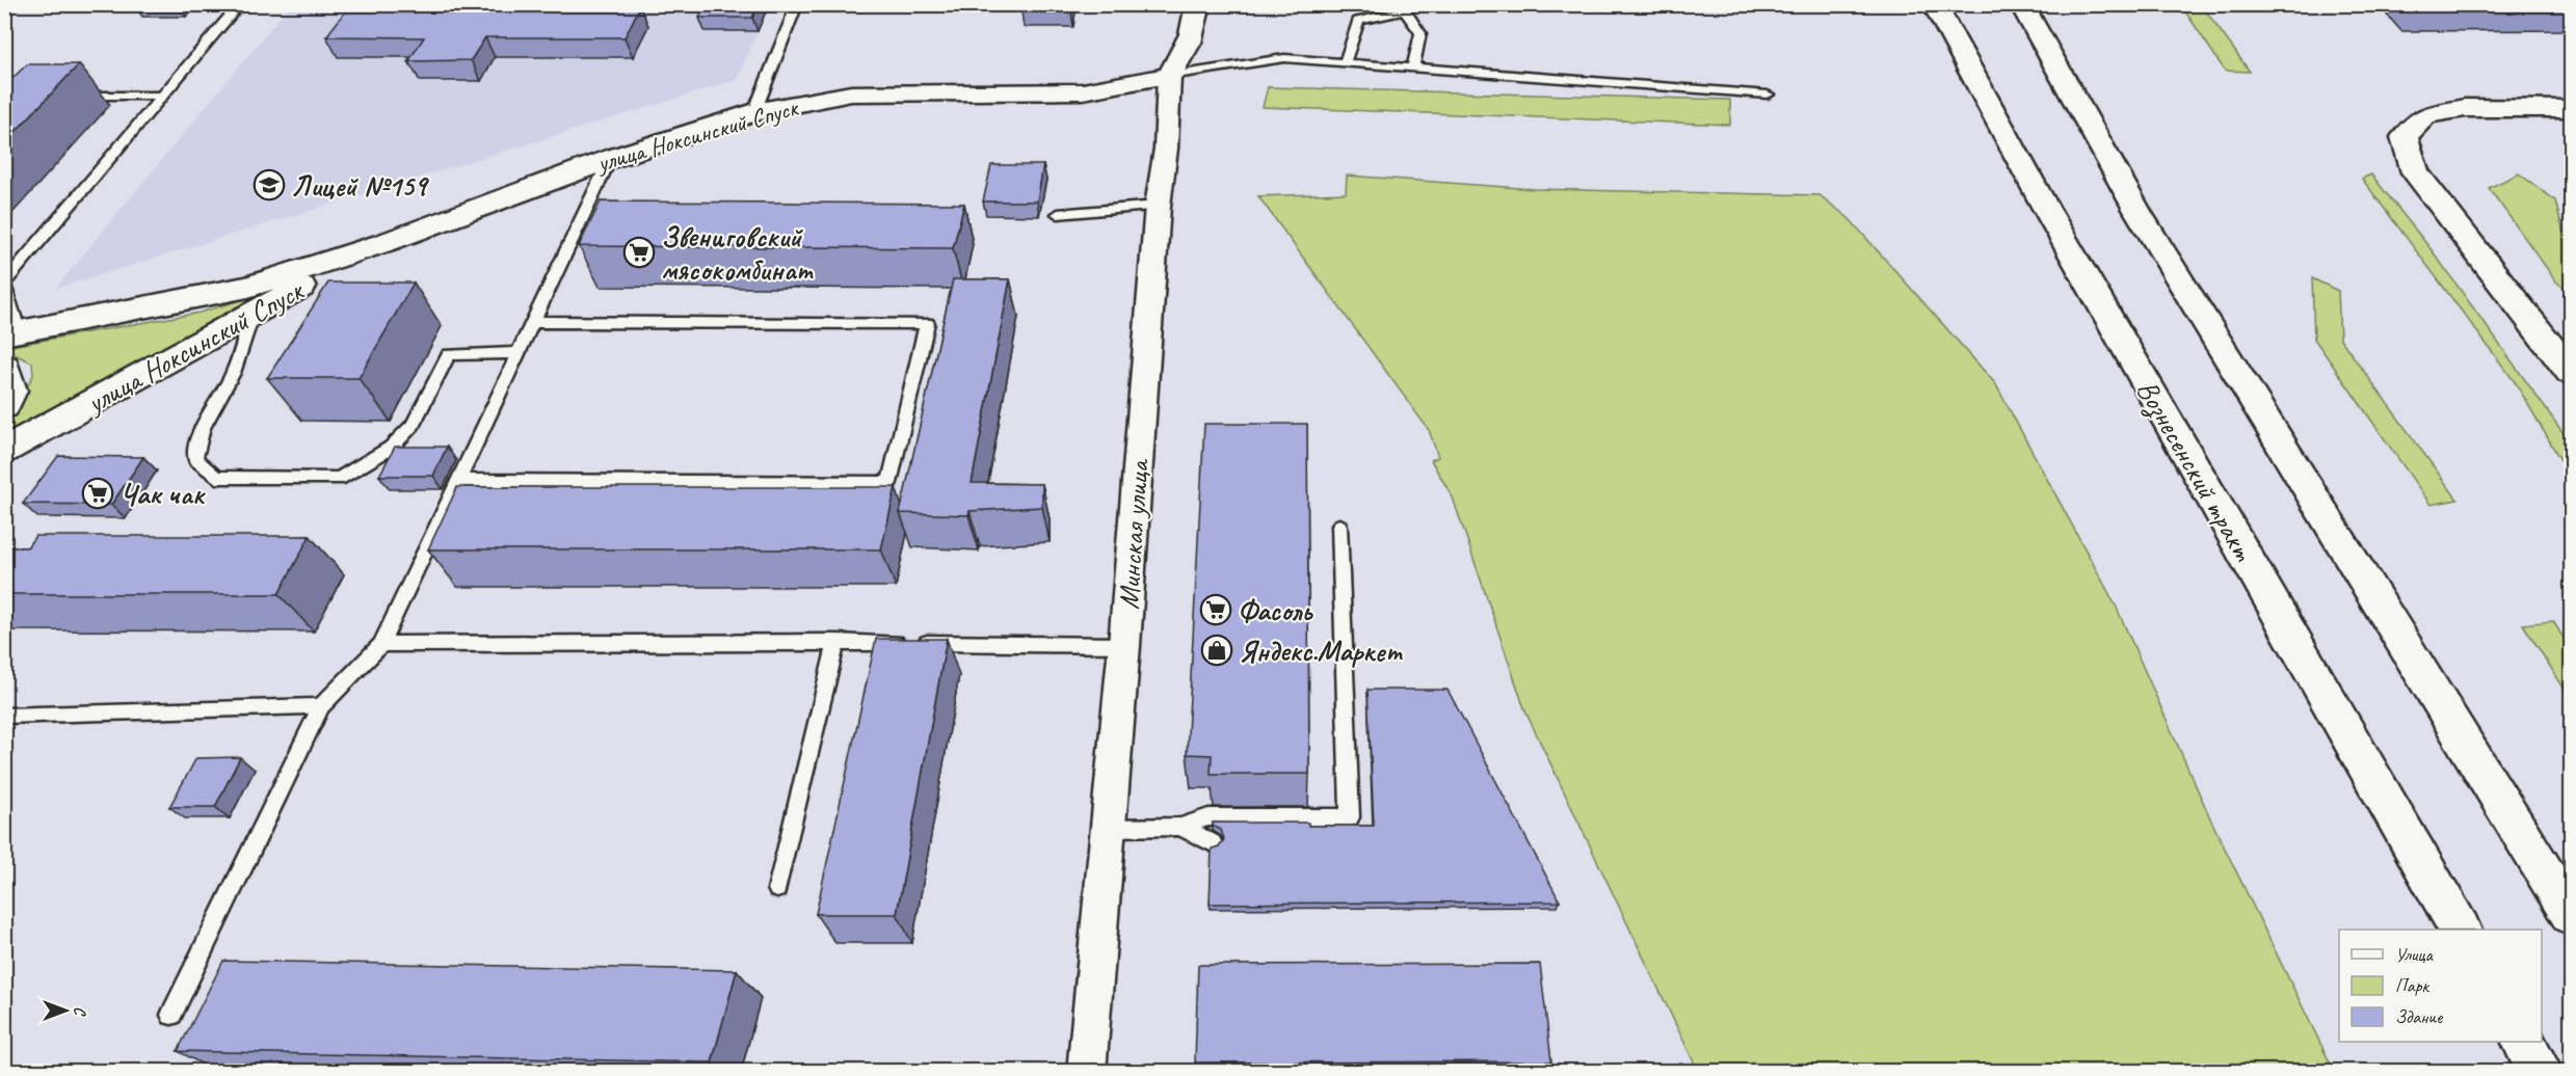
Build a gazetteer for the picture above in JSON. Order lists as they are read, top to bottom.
{
  "streets": {
    "street": ["улица Ноксинский Спуск", "Вознесенский тракт", "Минская улица"]
  },
  "crossings": [
    ["улица Ноксинский Спуск", "Минская улица"]
  ],
  "places": {
    "school or university": ["Лицей №159"],
    "supermarket": ["Звениговский мясокомбинат", "Чак чак", "Фасоль"],
    "shop": ["Яндекс.Маркет"]
  },
  "legend": ["Улица", "Парк", "Здание"],
  "north": "right"
}
